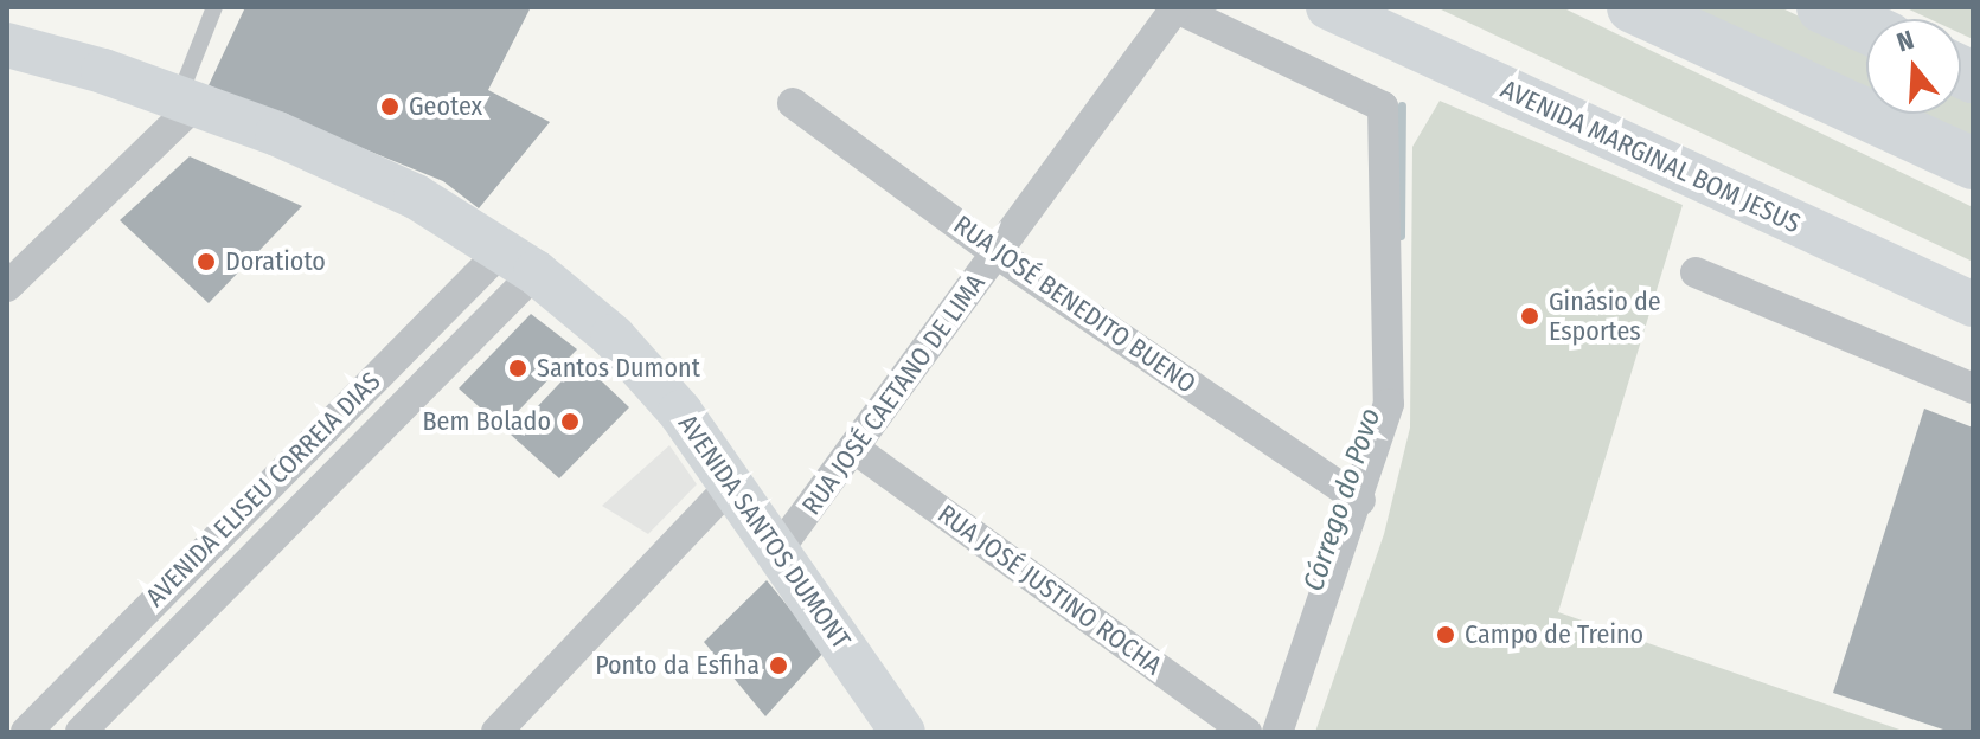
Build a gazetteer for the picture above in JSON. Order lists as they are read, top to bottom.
{
  "streets": {
    "street": [
      "AVENIDA MARGINAL BOM JESUS",
      "RUA JOSÉ BENEDITO BUENO",
      "RUA JOSÉ CAETANO DE LIMA",
      "AVENIDA ELISEU CORREIA DIAS",
      "AVENIDA SANTOS DUMONT",
      "RUA JOSÉ JUSTINO ROCHA"
    ]
  },
  "crossings": [
    ["RUA JOSÉ BENEDITO BUENO", "RUA JOSÉ CAETANO DE LIMA"],
    ["RUA JOSÉ CAETANO DE LIMA", "AVENIDA SANTOS DUMONT"],
    ["RUA JOSÉ CAETANO DE LIMA", "RUA JOSÉ JUSTINO ROCHA"],
    ["AVENIDA ELISEU CORREIA DIAS", "AVENIDA SANTOS DUMONT"]
  ],
  "water": ["Córrego do Povo"],
  "places": [
    "Geotex",
    "Doratioto",
    "Ginásio de Esportes",
    "Santos Dumont",
    "Bem Bolado",
    "Campo de Treino",
    "Ponto da Esfiha"
  ],
  "north": "top"
}
